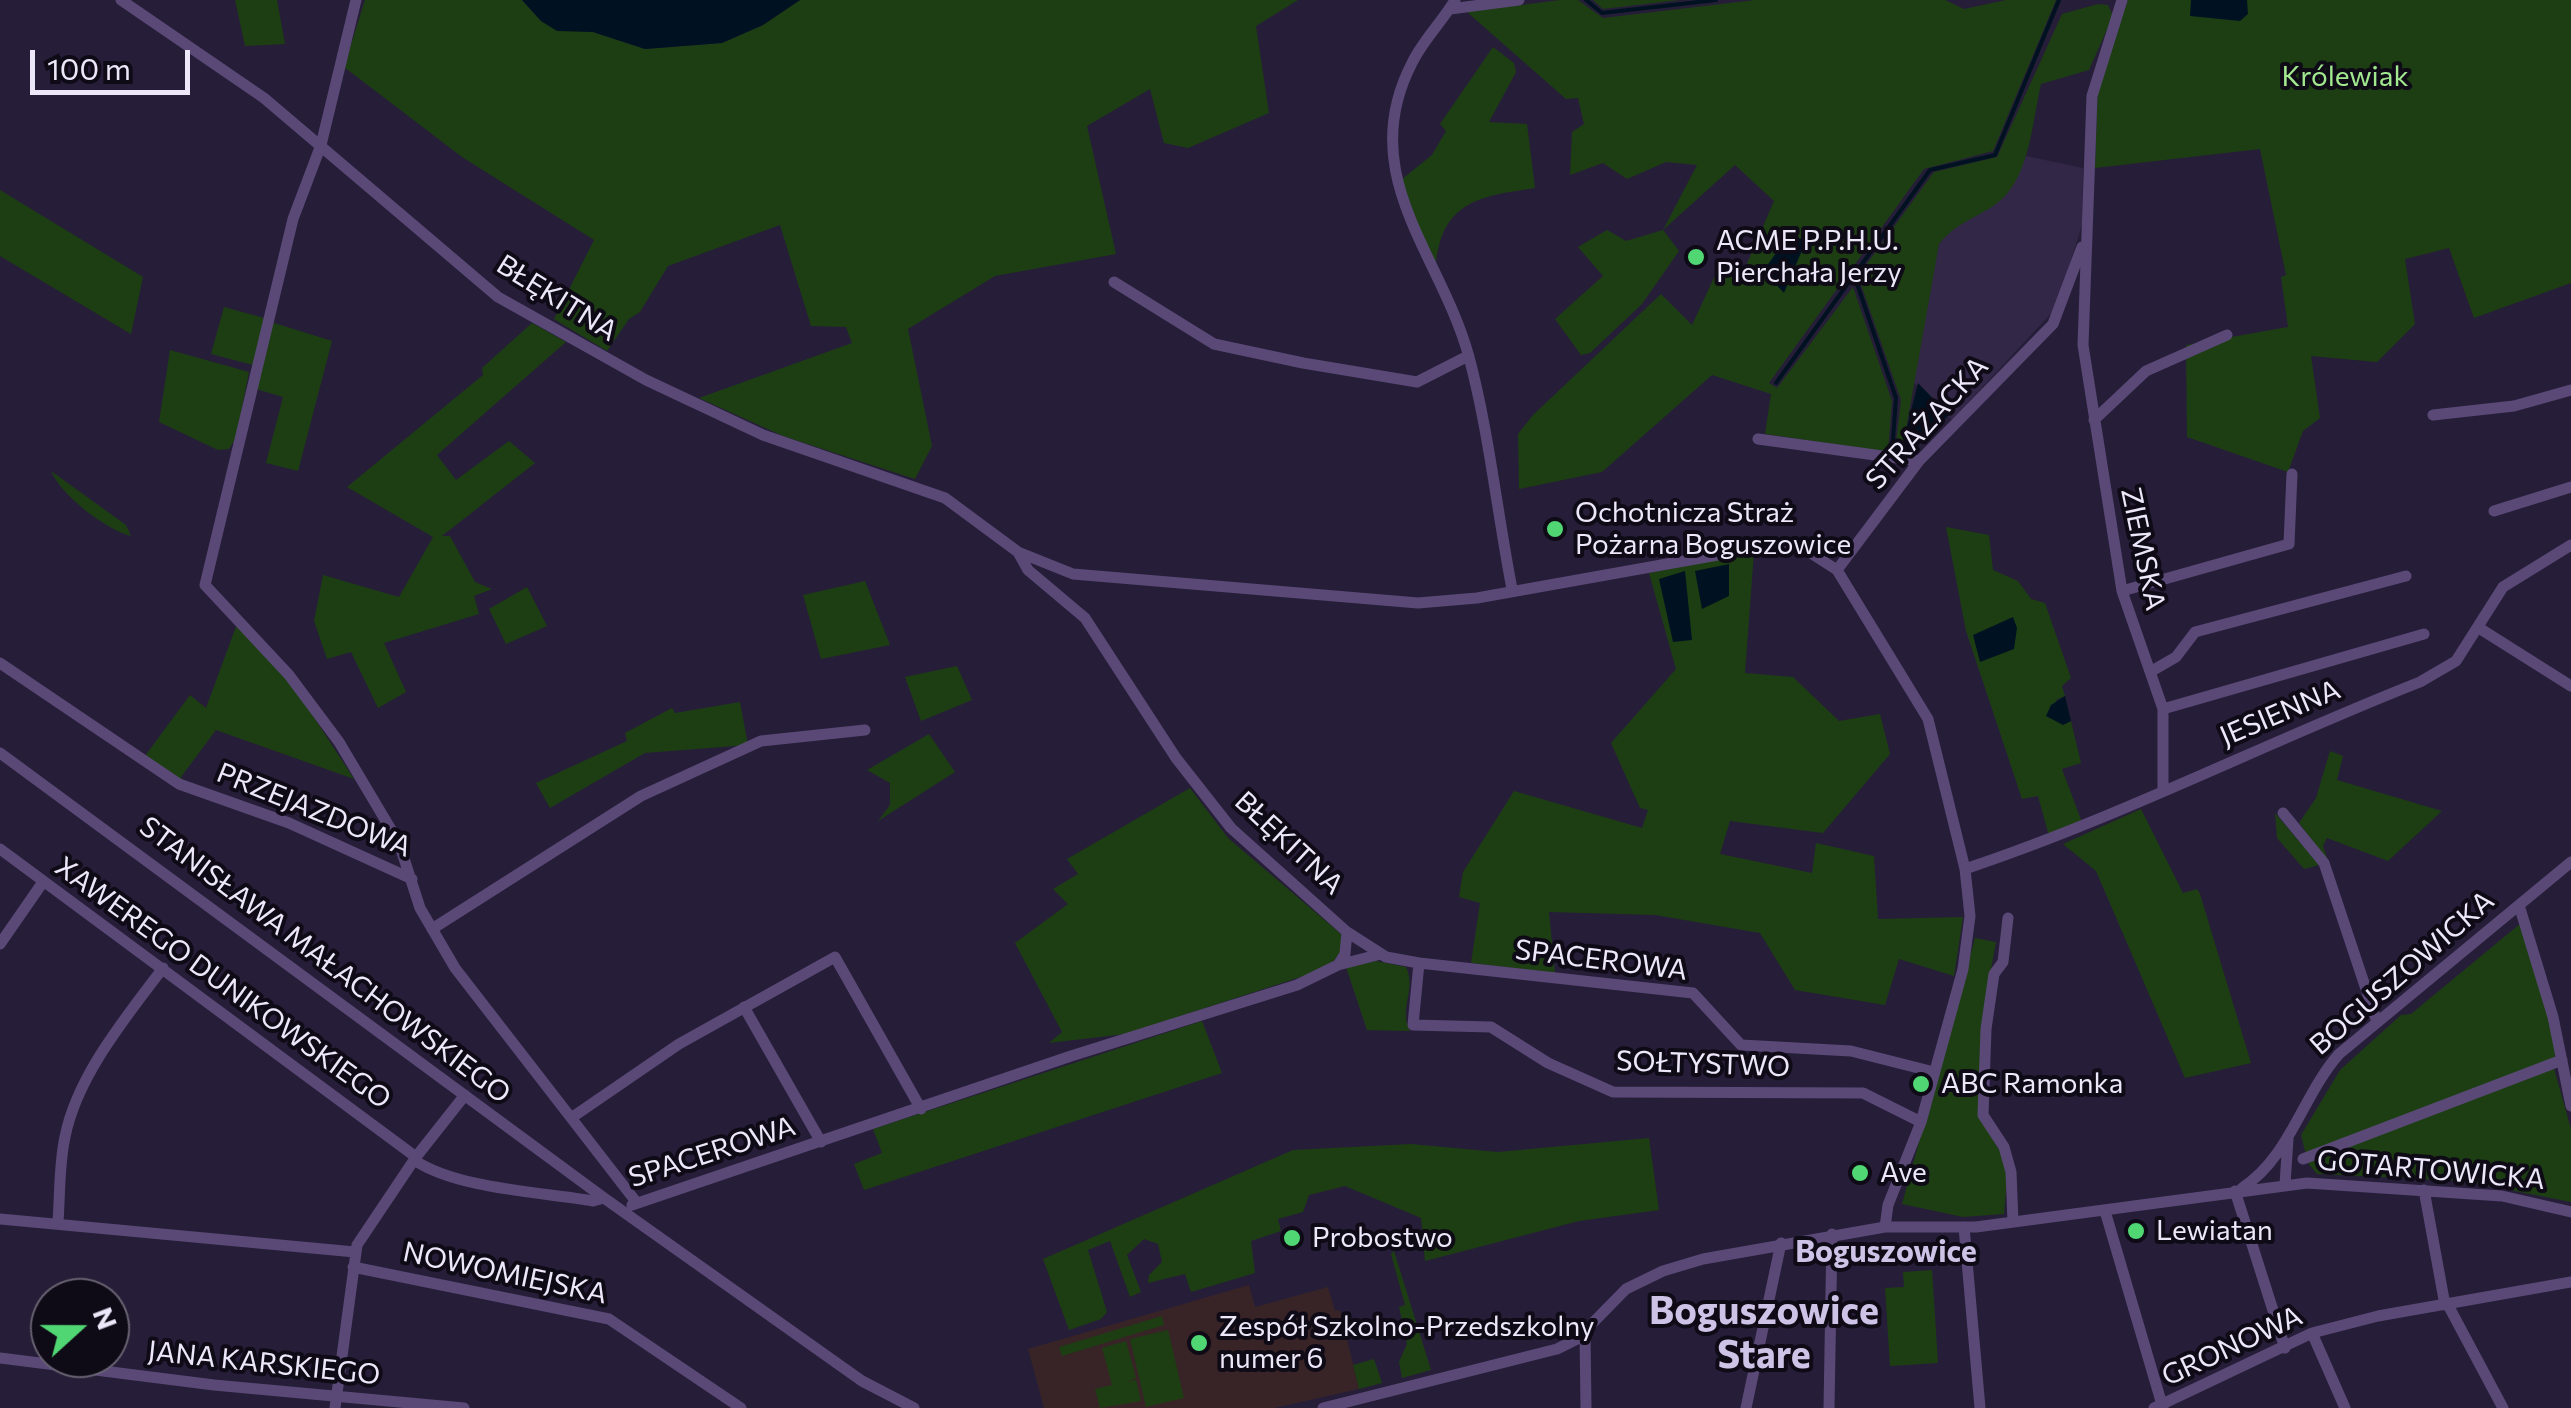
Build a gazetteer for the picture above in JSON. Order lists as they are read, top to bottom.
{
  "streets": {
    "street": [
      "BŁĘKITNA",
      "STRAŻACKA",
      "ZIEMSKA",
      "JESIENNA",
      "PRZEJAZDOWA",
      "STANISŁAWA MAŁACHOWSKIEGO",
      "SPACEROWA",
      "BOGUSZOWICKA",
      "XAWEREGO DUNIKOWSKIEGO",
      "SOŁTYSTWO",
      "GOTARTOWICKA",
      "NOWOMIEJSKA",
      "GRONOWA",
      "JANA KARSKIEGO"
    ]
  },
  "crossings": [
    ["BŁĘKITNA", "PRZEJAZDOWA"],
    ["BŁĘKITNA", "SPACEROWA"],
    ["STRAŻACKA", "ZIEMSKA"],
    ["ZIEMSKA", "JESIENNA"],
    ["PRZEJAZDOWA", "STANISŁAWA MAŁACHOWSKIEGO"],
    ["STANISŁAWA MAŁACHOWSKIEGO", "SPACEROWA"],
    ["STANISŁAWA MAŁACHOWSKIEGO", "XAWEREGO DUNIKOWSKIEGO"],
    ["SPACEROWA", "SOŁTYSTWO"],
    ["BOGUSZOWICKA", "GOTARTOWICKA"]
  ],
  "districts": ["Boguszowice", "Boguszowice Stare"],
  "parks": ["Królewiak"],
  "places": [
    "ACME P.P.H.U. Pierchała Jerzy",
    "Ochotnicza Straż Pożarna Boguszowice",
    "ABC Ramonka",
    "Ave",
    "Lewiatan",
    "Probostwo",
    "Zespół Szkolno-Przedszkolny numer 6"
  ],
  "scale_bar": "100 m",
  "north": "right"
}
